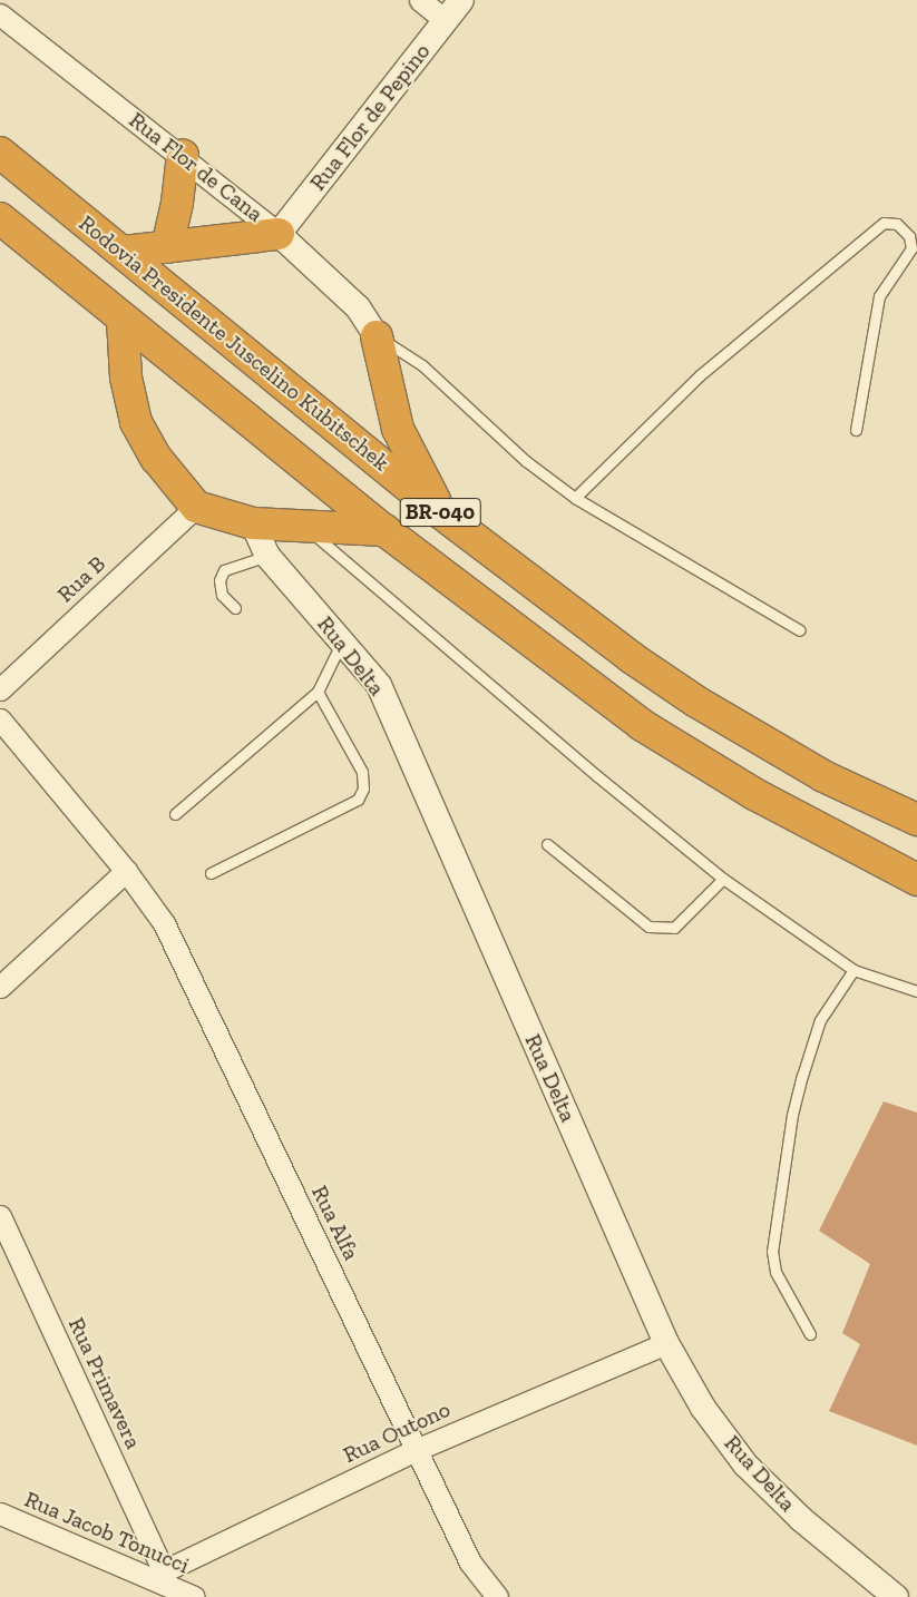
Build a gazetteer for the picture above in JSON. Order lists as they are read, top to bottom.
{
  "streets": {
    "highway": ["Rodovia Presidente Juscelino Kubitschek", "BR-040"],
    "street": [
      "Rua Flor de Pepino",
      "Rua Flor de Cana",
      "Rua B",
      "Rua Delta",
      "Rua Alfa",
      "Rua Primavera",
      "Rua Outono",
      "Rua Jacob Tonucci"
    ]
  },
  "crossings": [
    ["Rua Flor de Pepino", "Rua Flor de Cana"],
    ["Rua Delta", "Rua Outono"],
    ["Rua Alfa", "Rua Outono"],
    ["Rua Primavera", "Rua Outono"],
    ["Rua Primavera", "Rua Jacob Tonucci"],
    ["Rua Outono", "Rua Jacob Tonucci"]
  ]
}
